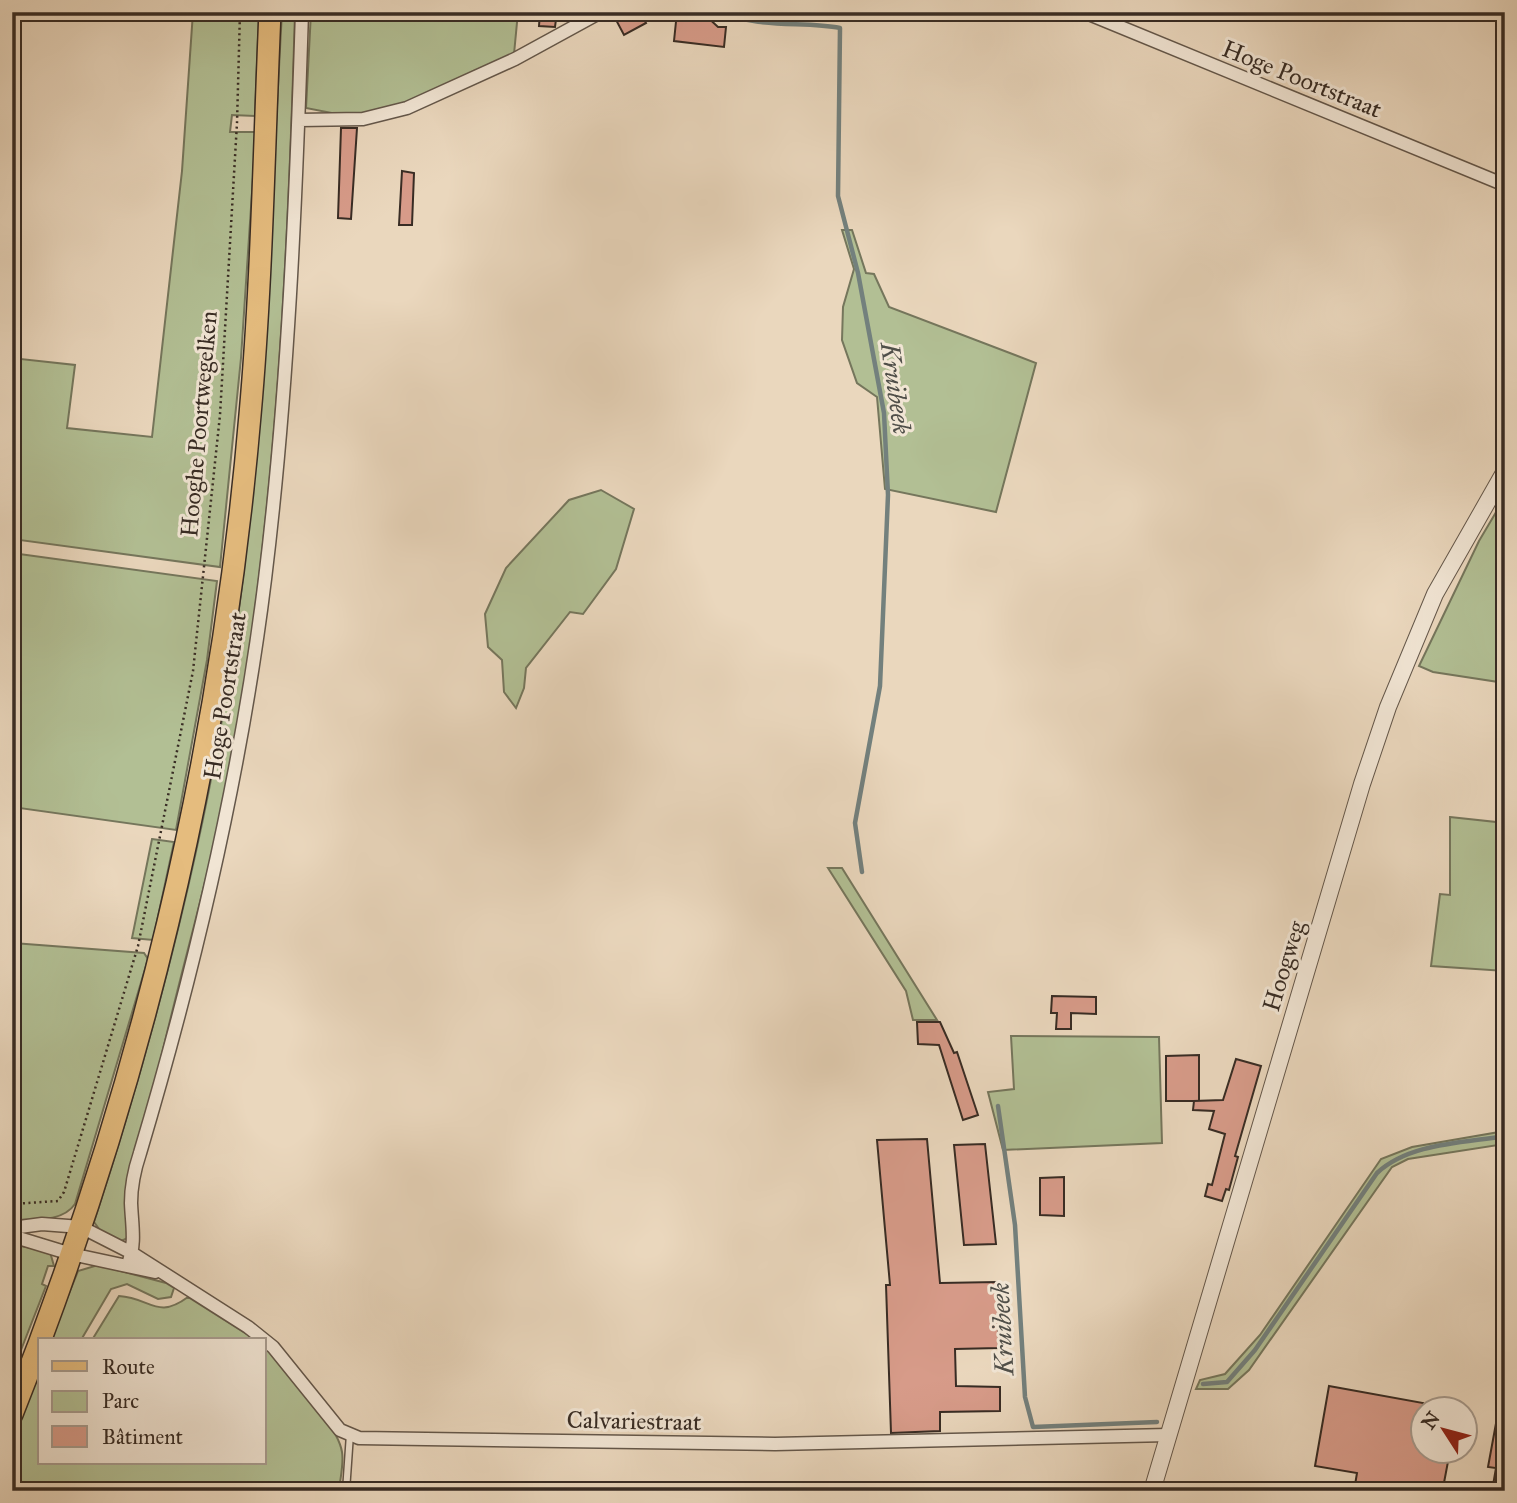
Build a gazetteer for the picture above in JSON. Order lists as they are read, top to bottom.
{
  "streets": {
    "street": ["Hoge Poortstraat", "Hoogweg", "Calvariestraat"],
    "path": ["Hooghe Poortwegelken"]
  },
  "crossings": [
    ["Hoogweg", "Calvariestraat"]
  ],
  "water": ["Kruibeek"],
  "legend": ["Route", "Parc", "Bâtiment"],
  "north": "top left"
}
